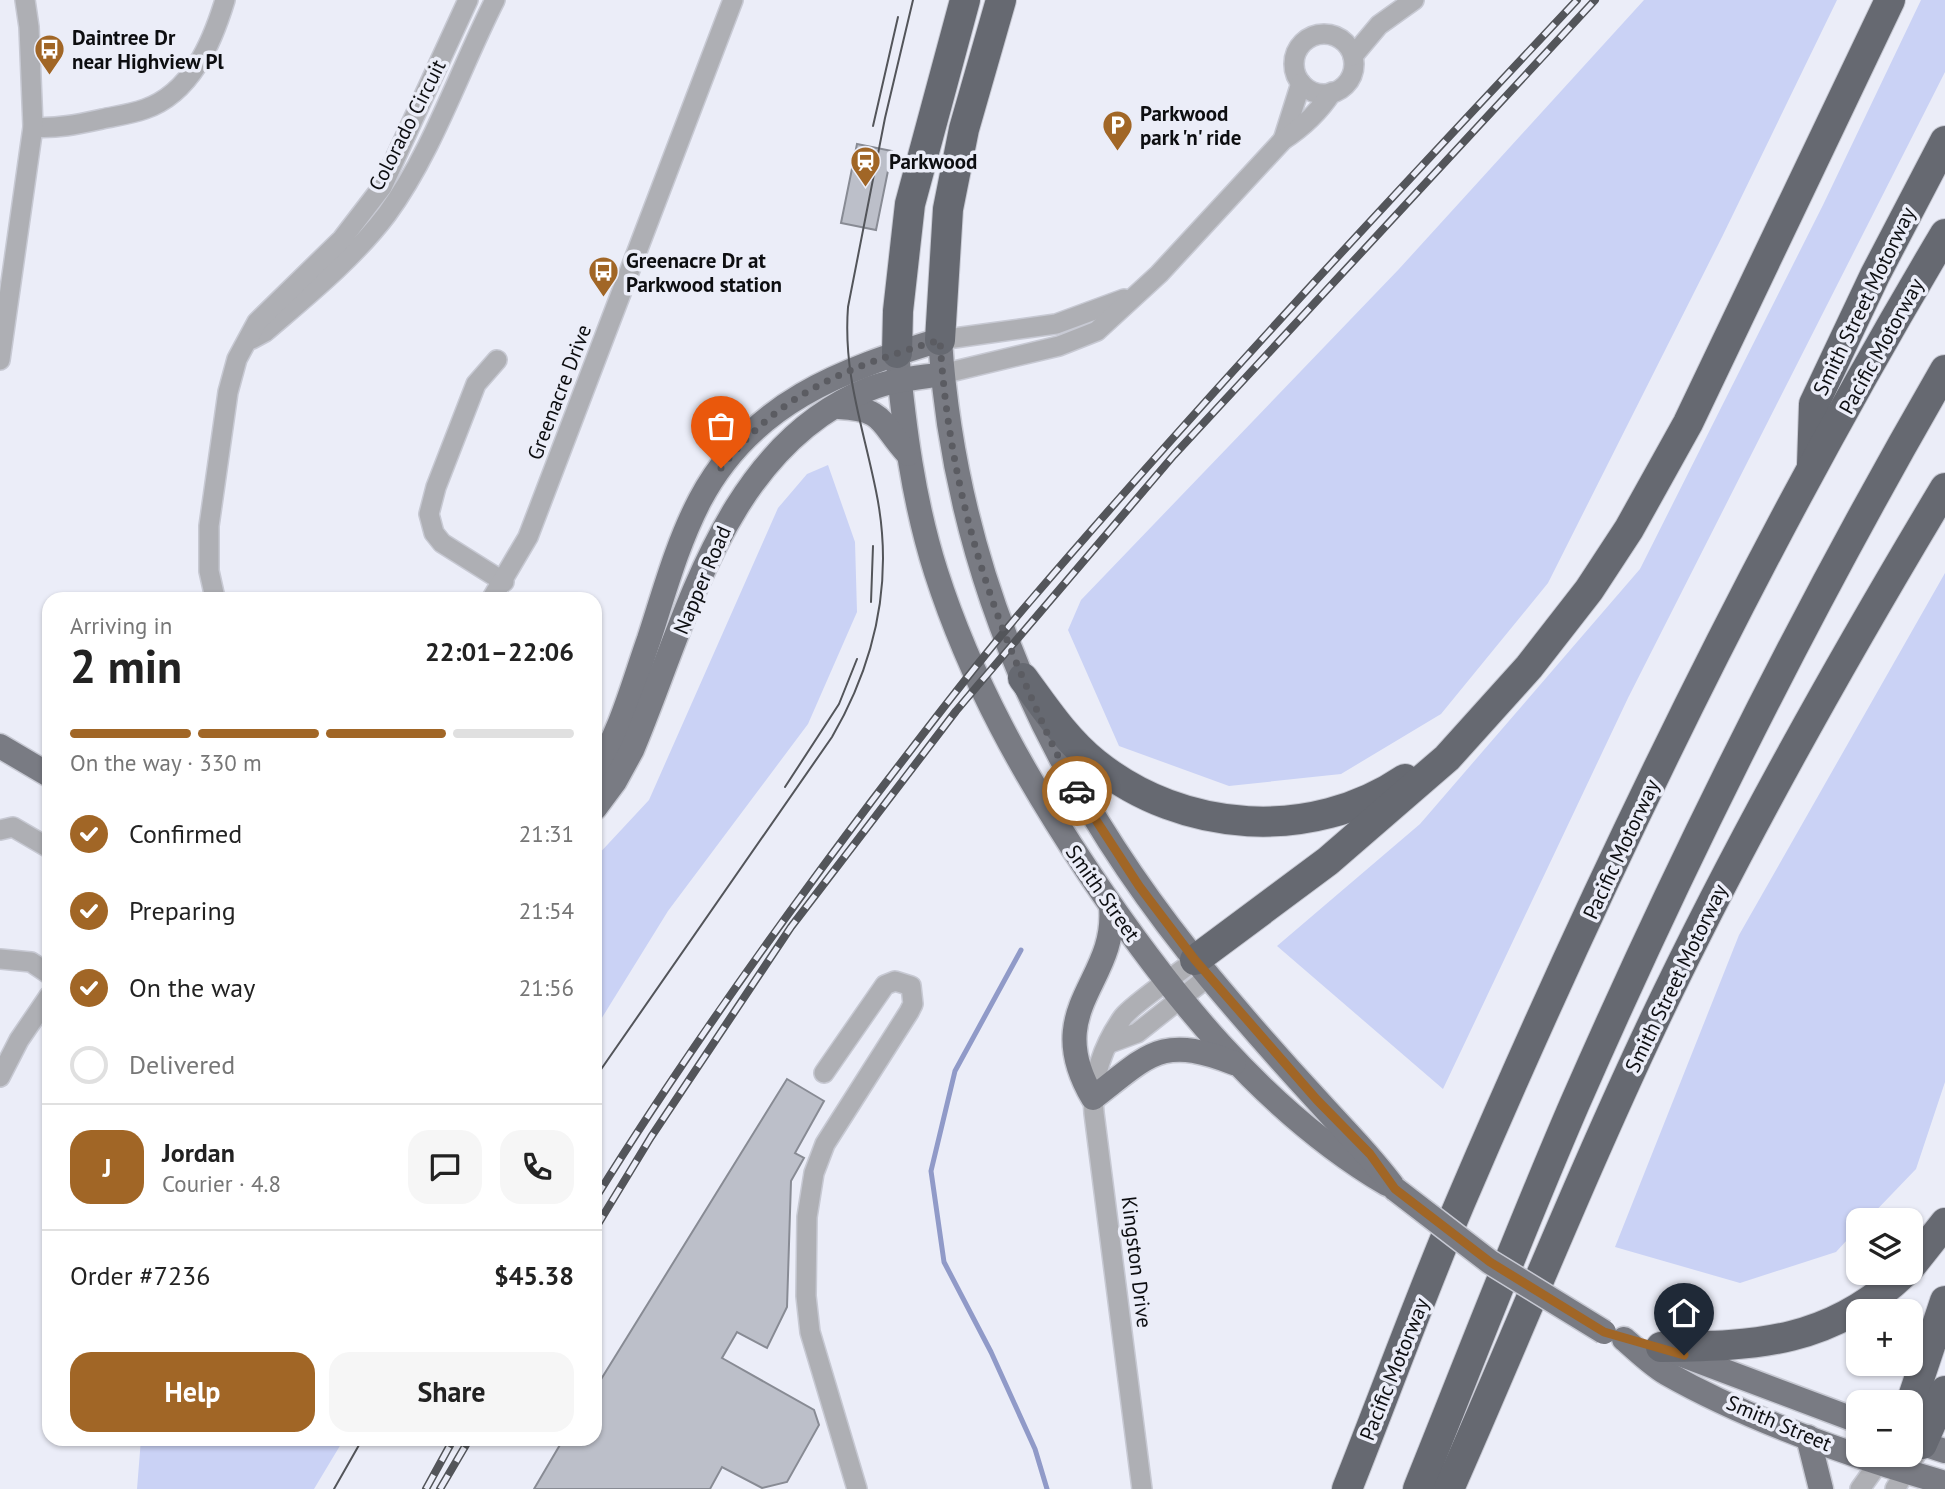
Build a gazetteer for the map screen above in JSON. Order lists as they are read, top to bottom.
{
  "streets": {
    "highway": ["Smith Street Motorway", "Pacific Motorway"],
    "main road": ["Napper Road", "Smith Street"],
    "street": ["Colorado Circuit", "Greenacre Drive", "Kingston Drive"]
  },
  "crossings": [
    ["Smith Street Motorway", "Pacific Motorway"],
    ["Napper Road", "Smith Street"],
    ["Smith Street", "Kingston Drive"]
  ],
  "places": {
    "bus stop": ["Daintree Dr near Highview Pl", "Greenacre Dr at Parkwood station"],
    "parking": ["Parkwood park 'n' ride"],
    "station": ["Parkwood"]
  },
  "page": {
    "heading": ["2 min", "Arriving in", "22:01–22:06"],
    "panel": [
      "Jordan",
      "Courier · 4.8",
      "Order #7236",
      "$45.38"
    ],
    "bar": "On the way · 330 m",
    "list": [
      ["Confirmed", "21:31"],
      ["Preparing", "21:54"],
      ["On the way", "21:56"],
      "Delivered"
    ],
    "round": "J",
    "map_buttons": ["+", "−"],
    "buttons": ["Help", "Share"]
  }
}
